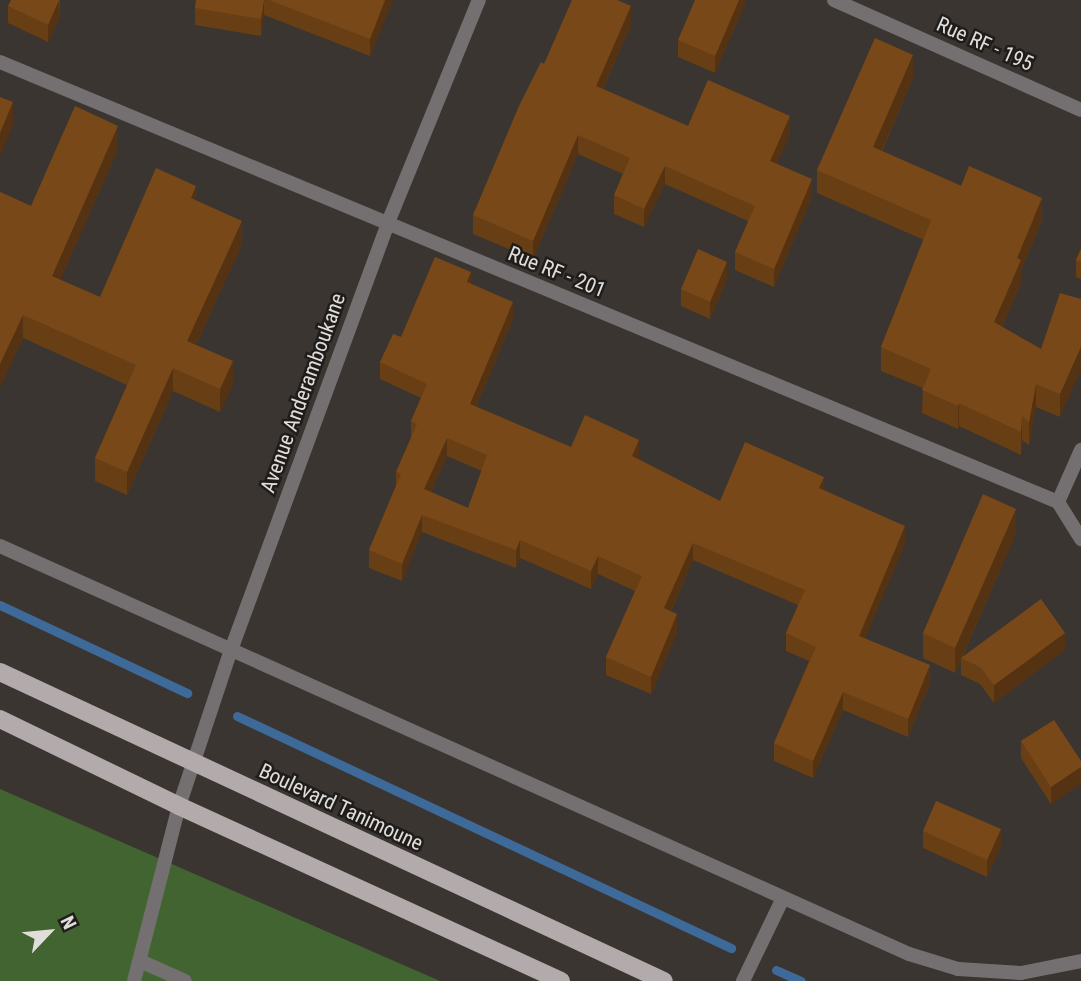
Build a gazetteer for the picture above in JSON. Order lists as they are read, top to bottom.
{
  "streets": {
    "main road": ["Boulevard Tanimoune"],
    "street": ["Rue RF - 195", "Rue RF - 201", "Avenue Anderamboukane"]
  },
  "crossings": [
    ["Rue RF - 201", "Avenue Anderamboukane"],
    ["Avenue Anderamboukane", "Boulevard Tanimoune"]
  ],
  "north": "top right"
}
